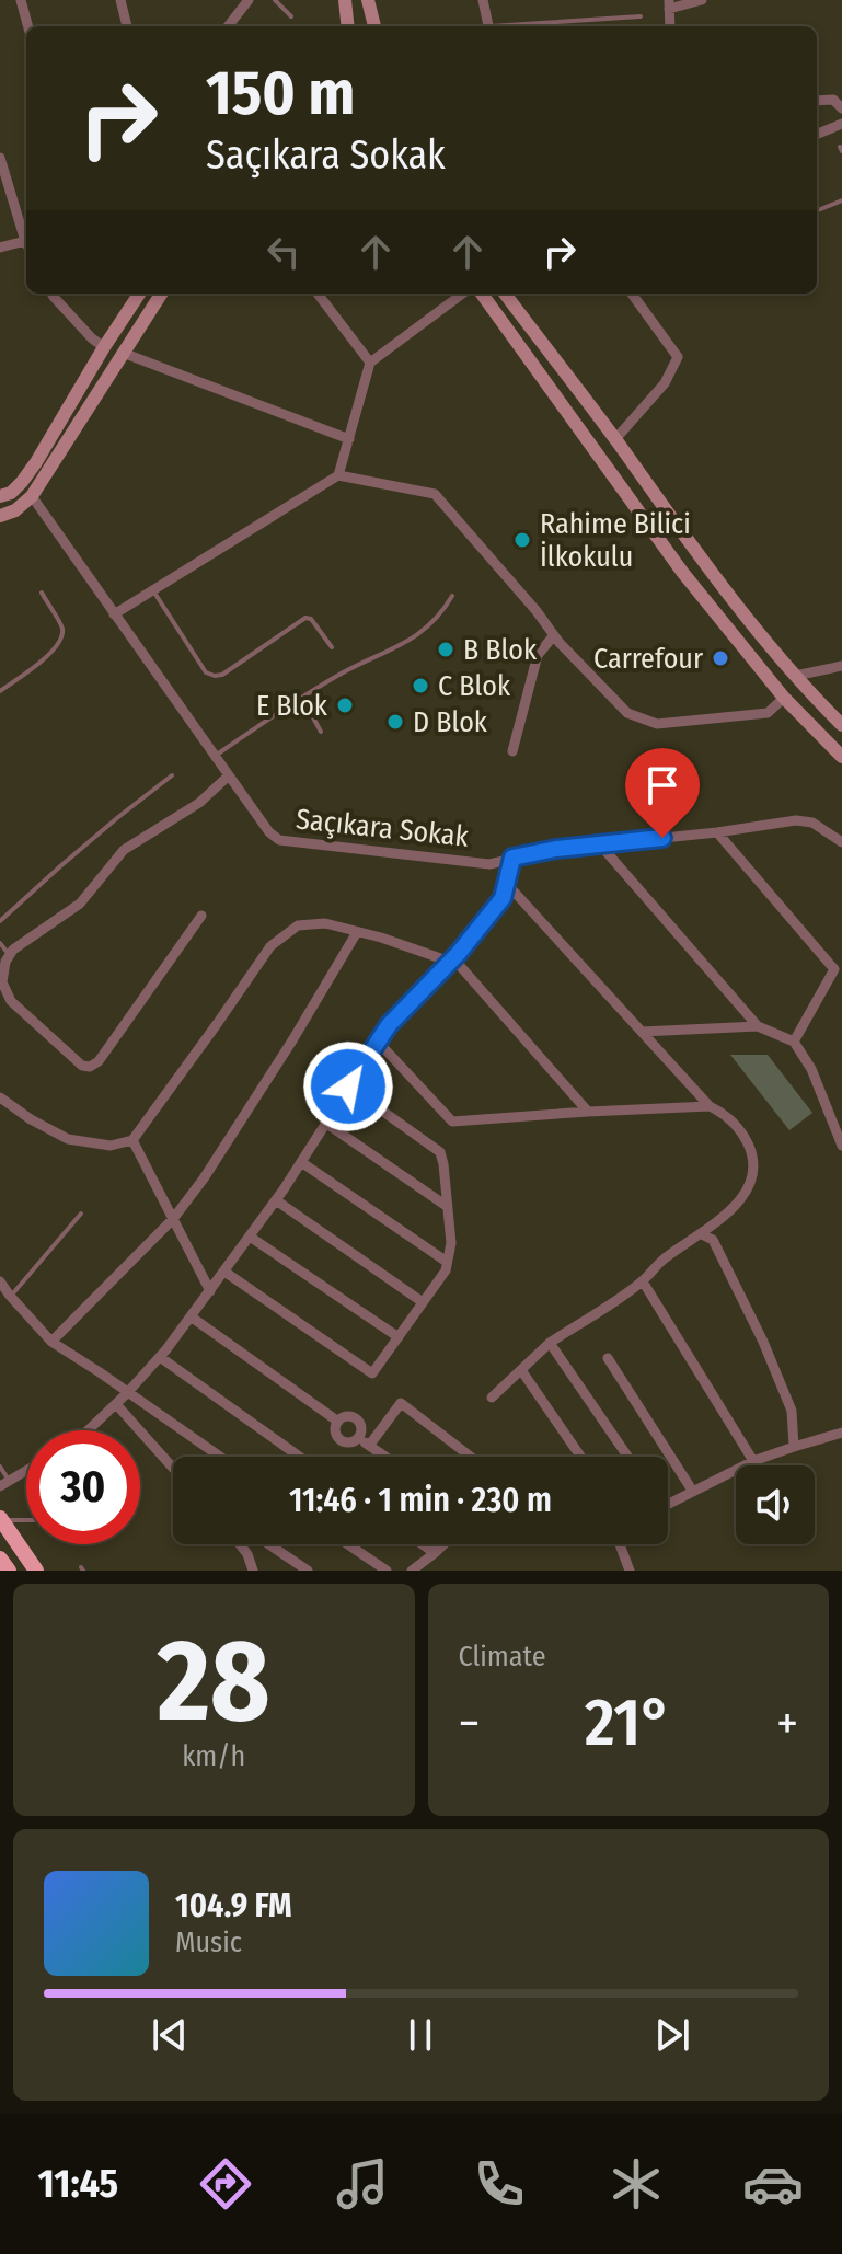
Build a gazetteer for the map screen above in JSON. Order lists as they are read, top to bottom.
{
  "streets": {
    "street": ["Saçıkara Sokak"]
  },
  "places": [
    "Rahime Bilici İlkokulu",
    "B Blok",
    "Carrefour",
    "C Blok",
    "E Blok",
    "D Blok"
  ],
  "page": {
    "turn": ["150 m", "Saçıkara Sokak"],
    "limit": "30",
    "trip": "11:46 · 1 min · 230 m",
    "tile": [
      ["28", "km/h"],
      "Climate"
    ],
    "heat": ["−", "21°", "+"],
    "song": ["104.9 FM", "Music"],
    "tabs": "11:45"
  }
}
